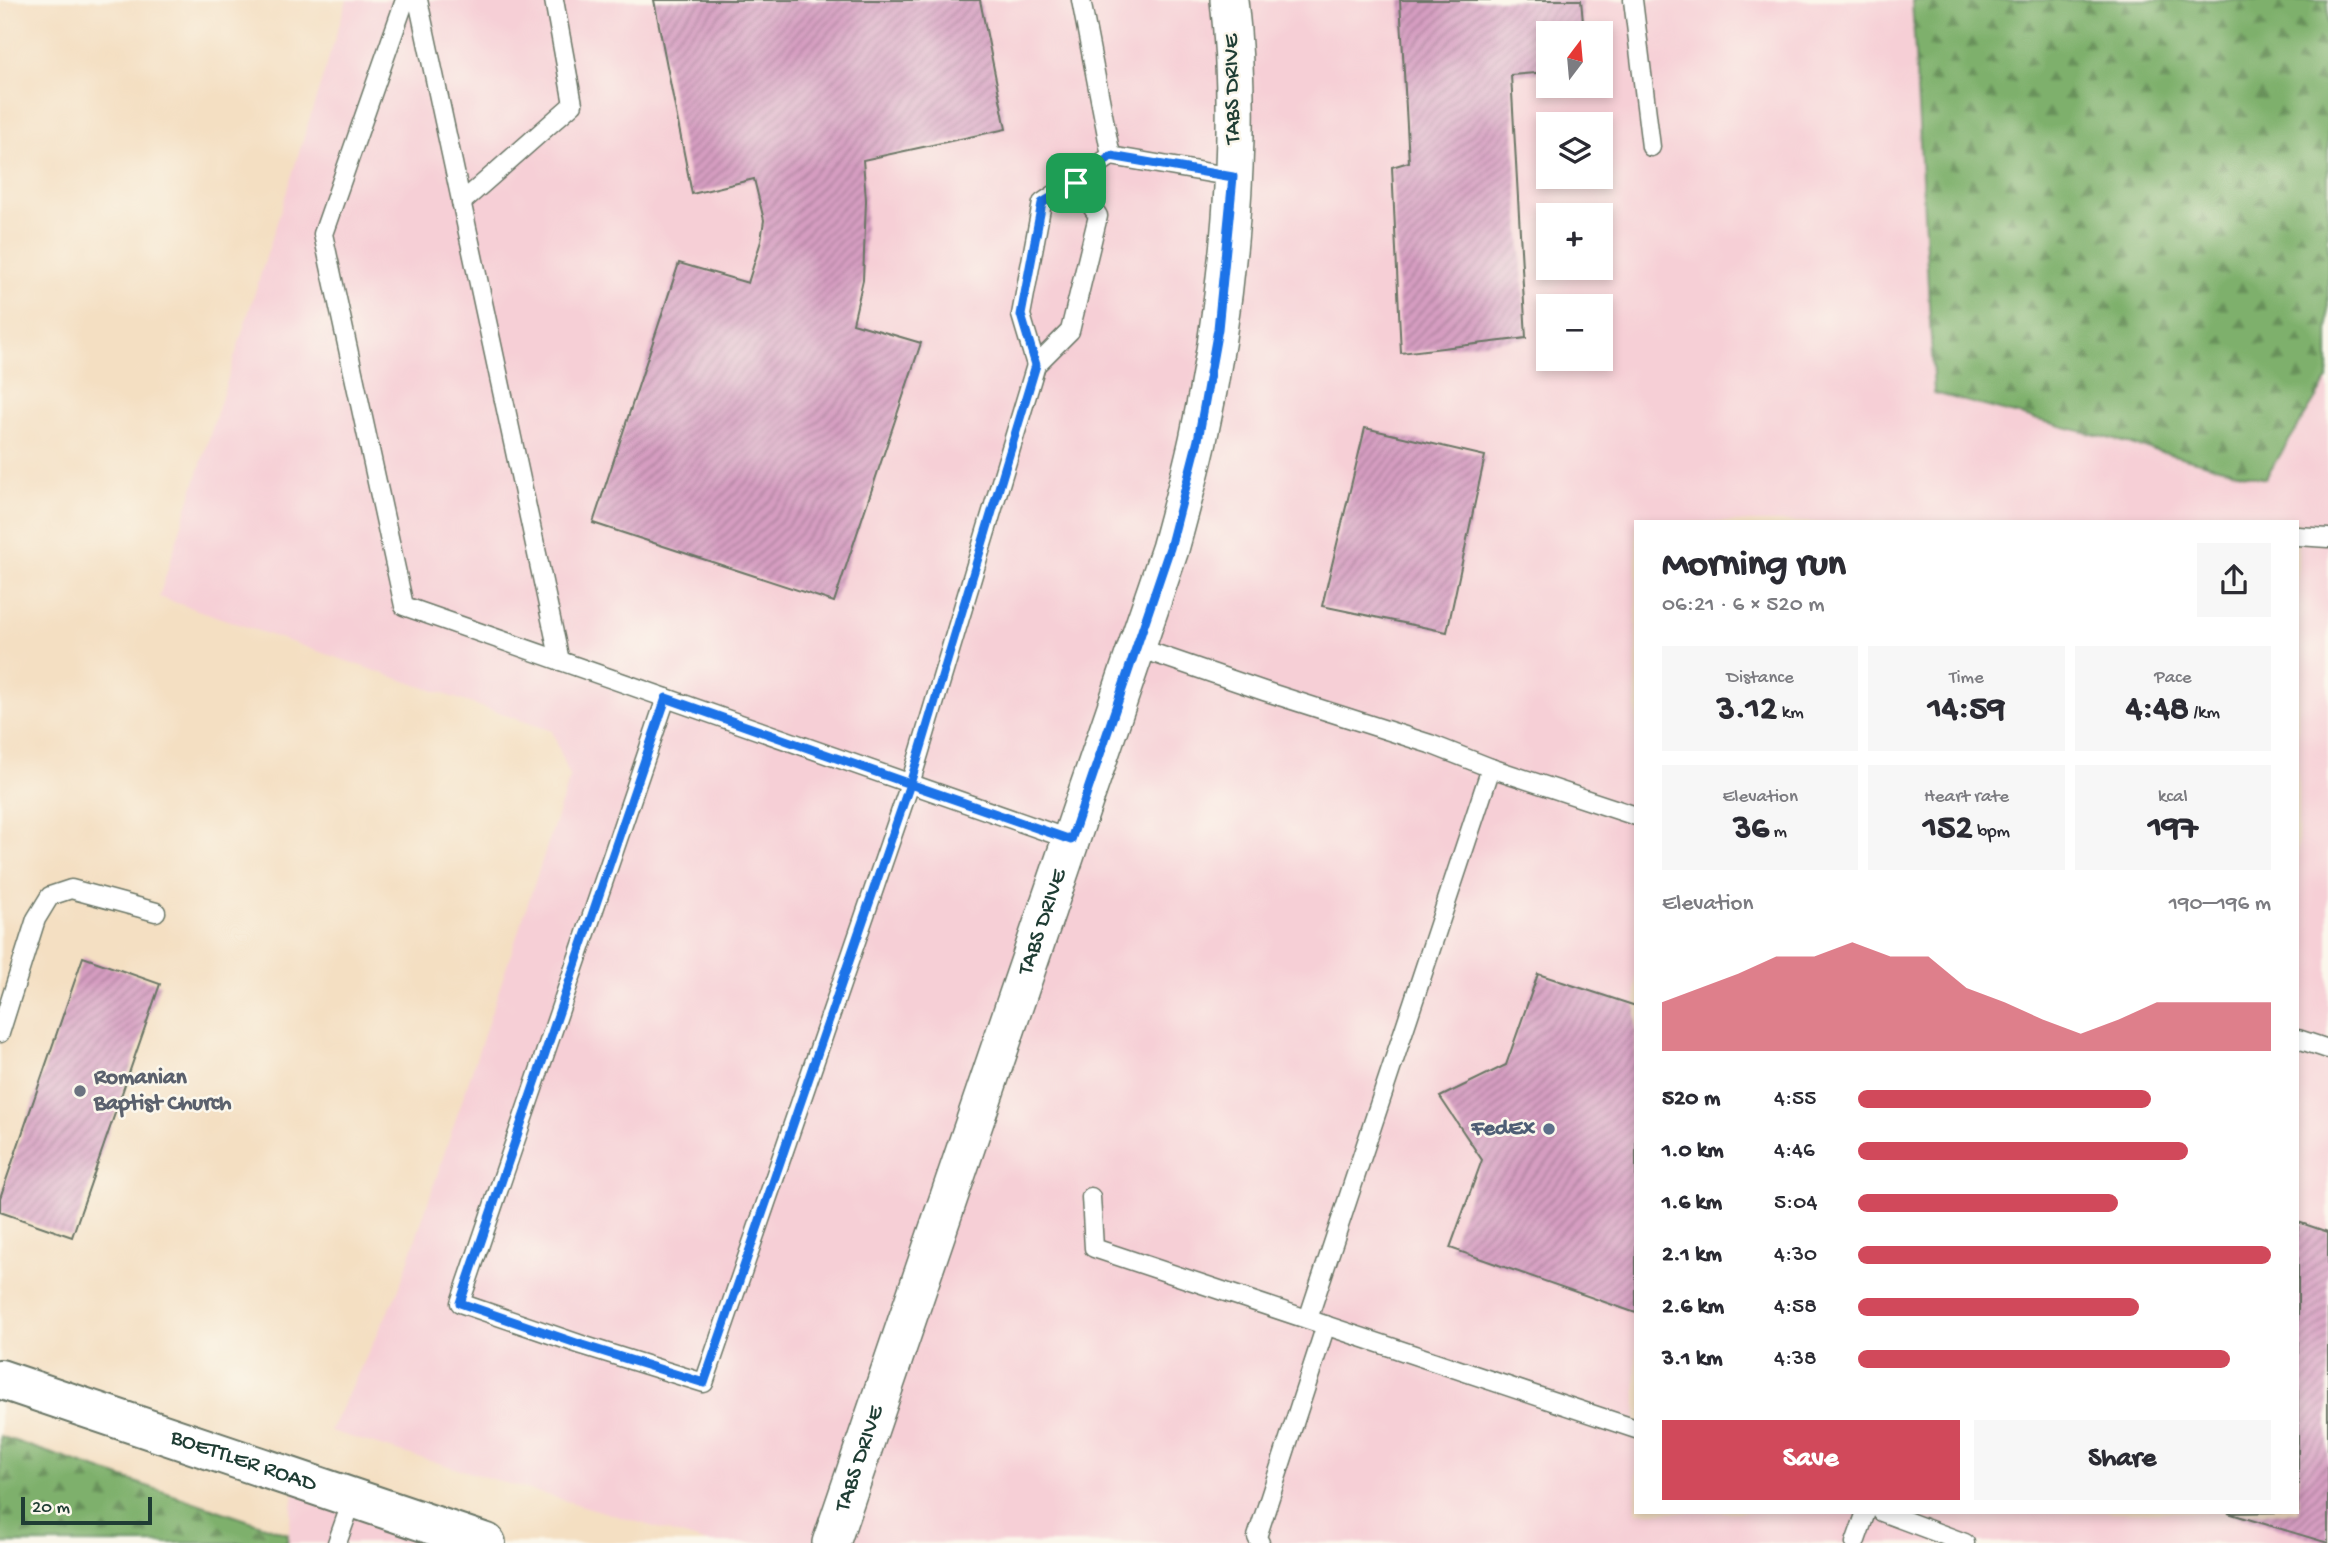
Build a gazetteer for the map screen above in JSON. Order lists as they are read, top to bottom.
{
  "streets": {
    "street": ["TABS DRIVE", "BOETTLER ROAD"]
  },
  "places": ["Romanian Baptist Church", "FedEx"],
  "scale_bar": "20 m",
  "north": "top",
  "page": {
    "map_buttons": ["+", "−"],
    "heading": ["Morning run", "06:21 · 6 × 520 m"],
    "stats": [
      ["Distance", "3.12 km"],
      ["Time", "14:59"],
      ["Pace", "4:48 /km"],
      ["Elevation", "36 m"],
      ["Heart rate", "152 bpm"],
      ["kcal", "197"]
    ],
    "chart": ["Elevation", "190–196 m"],
    "list": [
      {
        "name": "520 m",
        "note": "4:55"
      },
      {
        "name": "1.0 km",
        "note": "4:46"
      },
      {
        "name": "1.6 km",
        "note": "5:04"
      },
      {
        "name": "2.1 km",
        "note": "4:30"
      },
      {
        "name": "2.6 km",
        "note": "4:58"
      },
      {
        "name": "3.1 km",
        "note": "4:38"
      }
    ],
    "buttons": ["Save", "Share"],
    "scale": "20 m"
  }
}
